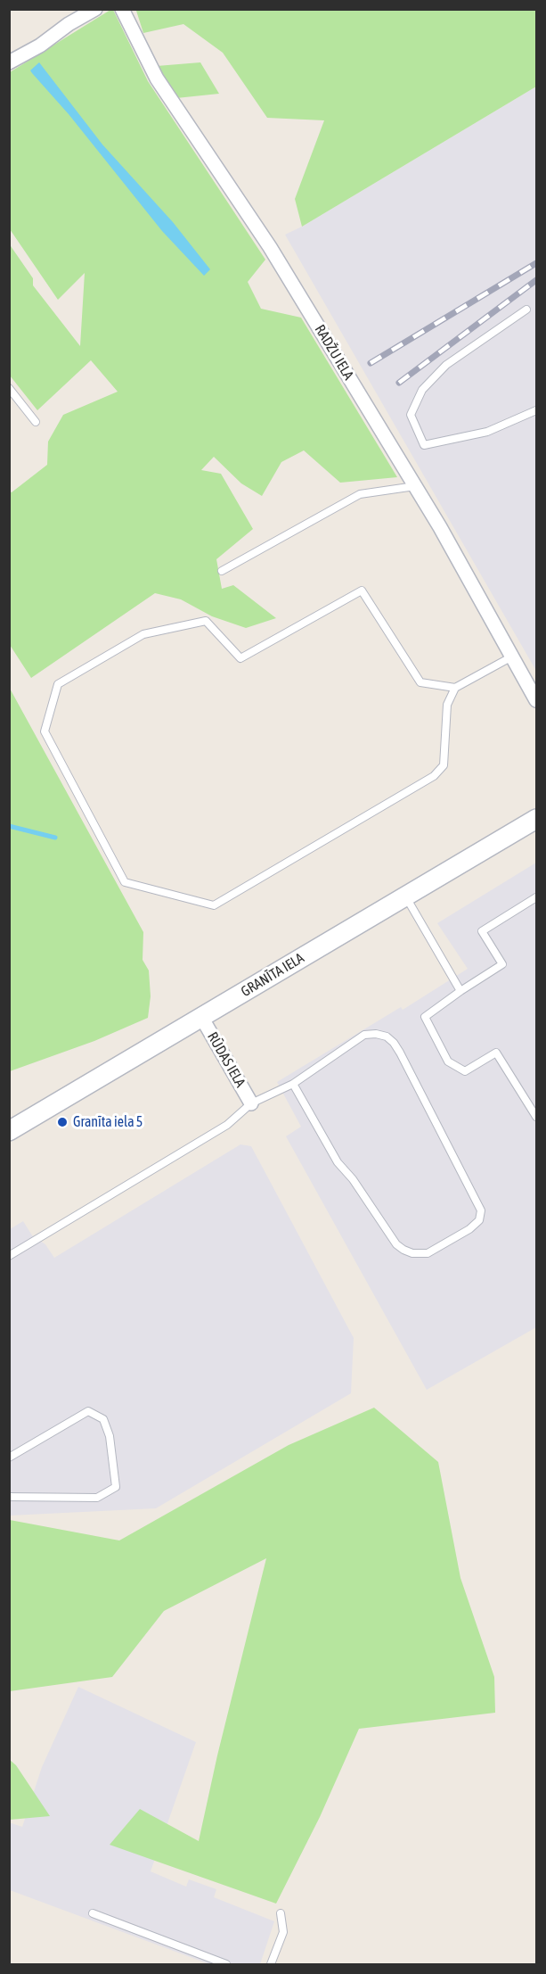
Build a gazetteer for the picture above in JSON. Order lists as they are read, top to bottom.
{
  "streets": {
    "main road": ["GRANĪTA IELA"],
    "street": ["RADŽU IELA", "RŪDAS IELA"]
  },
  "crossings": [
    ["GRANĪTA IELA", "RŪDAS IELA"]
  ],
  "places": ["Granīta iela 5"]
}
